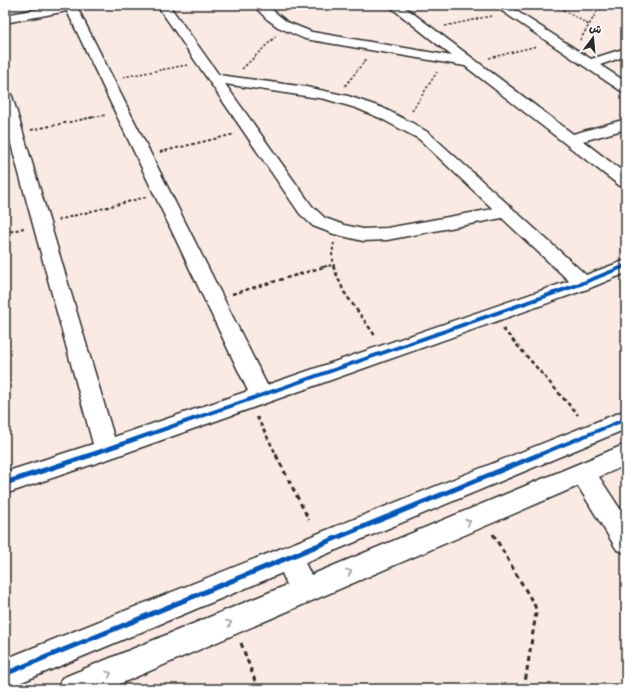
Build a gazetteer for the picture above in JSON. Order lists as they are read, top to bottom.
{
  "north": "top"
}
